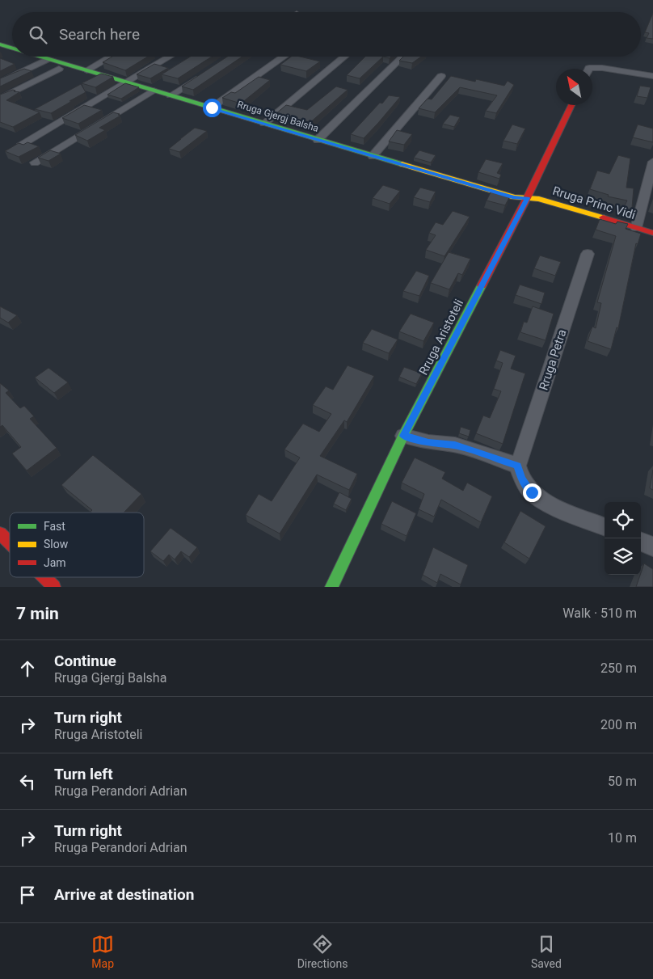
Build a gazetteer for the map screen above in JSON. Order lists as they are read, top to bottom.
{
  "streets": {
    "street": [
      "Rruga Gjergj Balsha",
      "Rruga Princ Vidi",
      "Rruga Aristoteli",
      "Rruga Petra"
    ]
  },
  "crossings": [
    ["Rruga Gjergj Balsha", "Rruga Princ Vidi"],
    ["Rruga Gjergj Balsha", "Rruga Aristoteli"],
    ["Rruga Princ Vidi", "Rruga Aristoteli"]
  ],
  "legend": ["Fast", "Slow", "Jam"],
  "north": "top left",
  "page": {
    "search": "Search here",
    "heading": ["7 min", "Walk · 510 m"],
    "list": [
      ["Continue", "Rruga Gjergj Balsha", "250 m"],
      ["Turn right", "Rruga Aristoteli", "200 m"],
      ["Turn left", "Rruga Perandori Adrian", "50 m"],
      ["Turn right", "Rruga Perandori Adrian", "10 m"],
      "Arrive at destination"
    ],
    "nav": ["Map", "Directions", "Saved"]
  }
}
